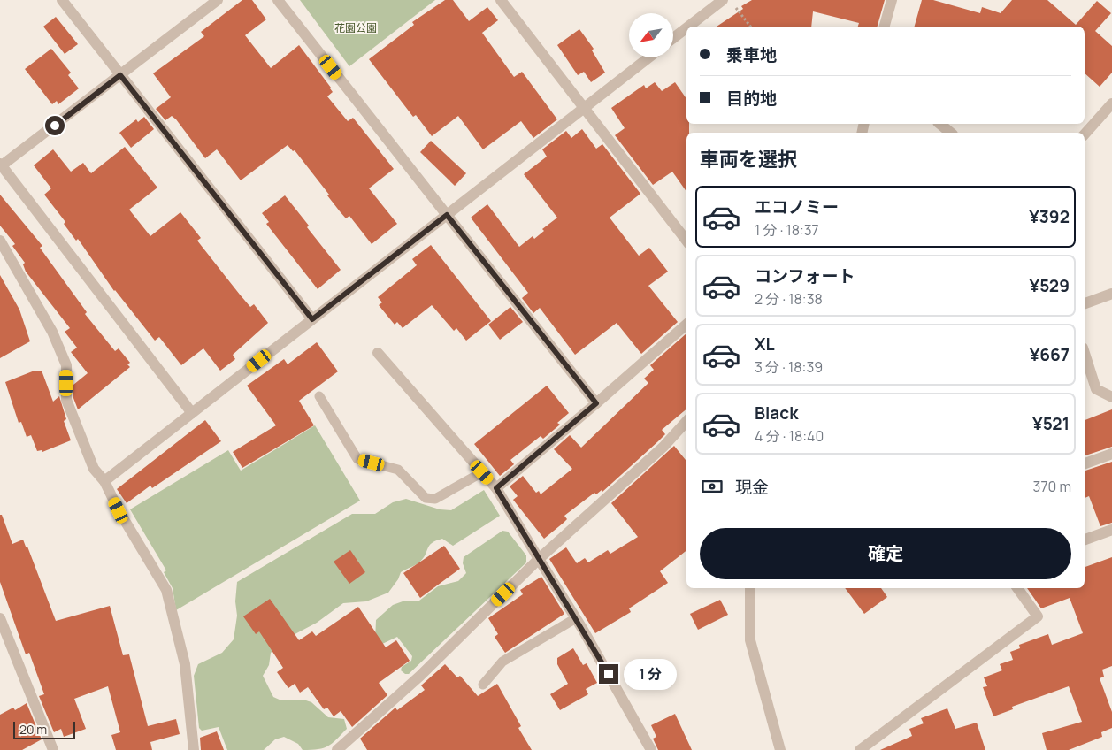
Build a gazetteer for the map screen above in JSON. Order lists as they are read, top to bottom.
{
  "parks": ["花園公園"],
  "scale_bar": "20 m",
  "north": "bottom left",
  "page": {
    "banner": ["乗車地", "目的地"],
    "heading": "車両を選択",
    "list": [
      {
        "name": "エコノミー",
        "note": "1 分 · 18:37",
        "value": "¥392"
      },
      {
        "name": "コンフォート",
        "note": "2 分 · 18:38",
        "value": "¥529"
      },
      {
        "name": "XL",
        "note": "3 分 · 18:39",
        "value": "¥667"
      },
      {
        "name": "Black",
        "note": "4 分 · 18:40",
        "value": "¥521"
      }
    ],
    "pay": ["現金", "370 m"],
    "buttons": "確定",
    "bubble": "1 分",
    "scale": "20 m"
  }
}
